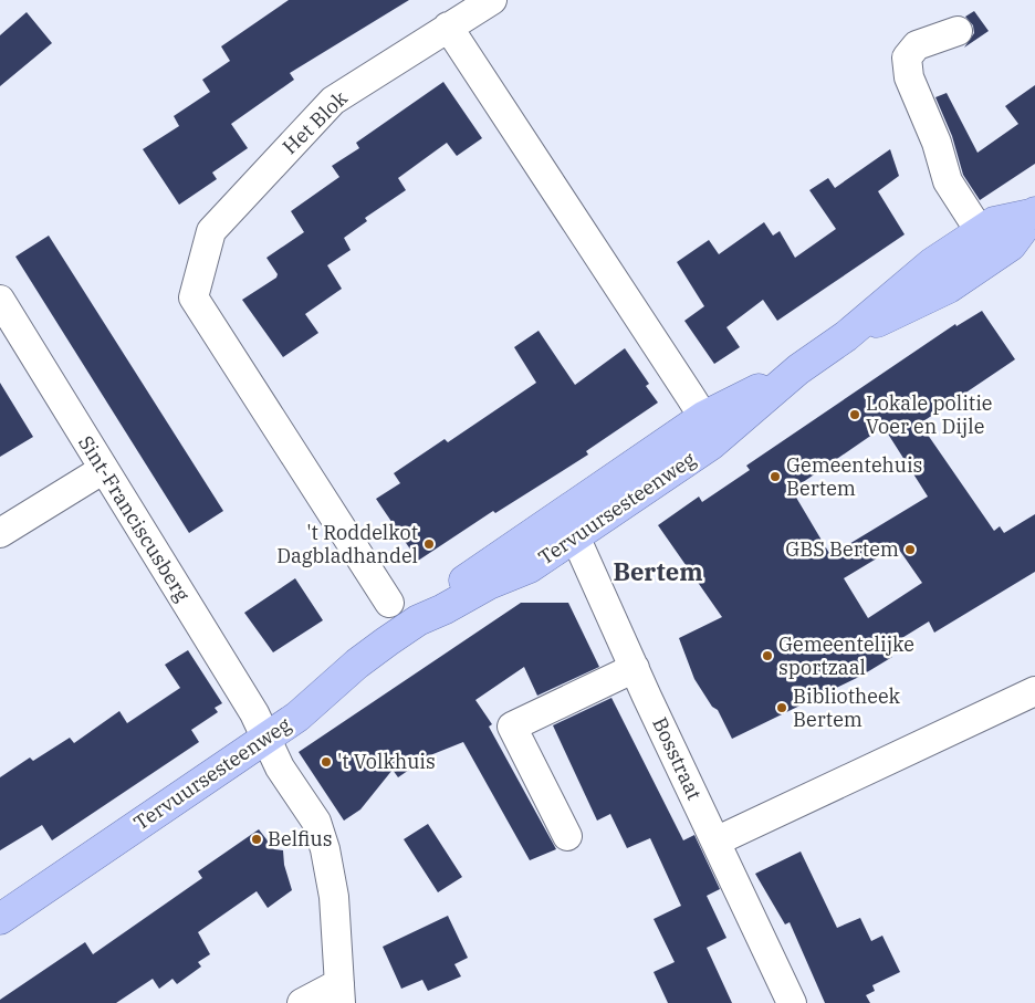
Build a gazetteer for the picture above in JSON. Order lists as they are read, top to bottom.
{
  "streets": {
    "main road": ["Tervuursesteenweg"],
    "street": ["Het Blok", "Sint-Franciscusberg", "Bosstraat"]
  },
  "crossings": [
    ["Tervuursesteenweg", "Sint-Franciscusberg"],
    ["Tervuursesteenweg", "Bosstraat"]
  ],
  "districts": ["Bertem"],
  "places": [
    "Lokale politie Voer en Dijle",
    "Gemeentehuis Bertem",
    "'t Roddelkot Dagbladhandel",
    "GBS Bertem",
    "Gemeentelijke sportzaal",
    "Bibliotheek Bertem",
    "'t Volkhuis",
    "Belfius"
  ]
}
